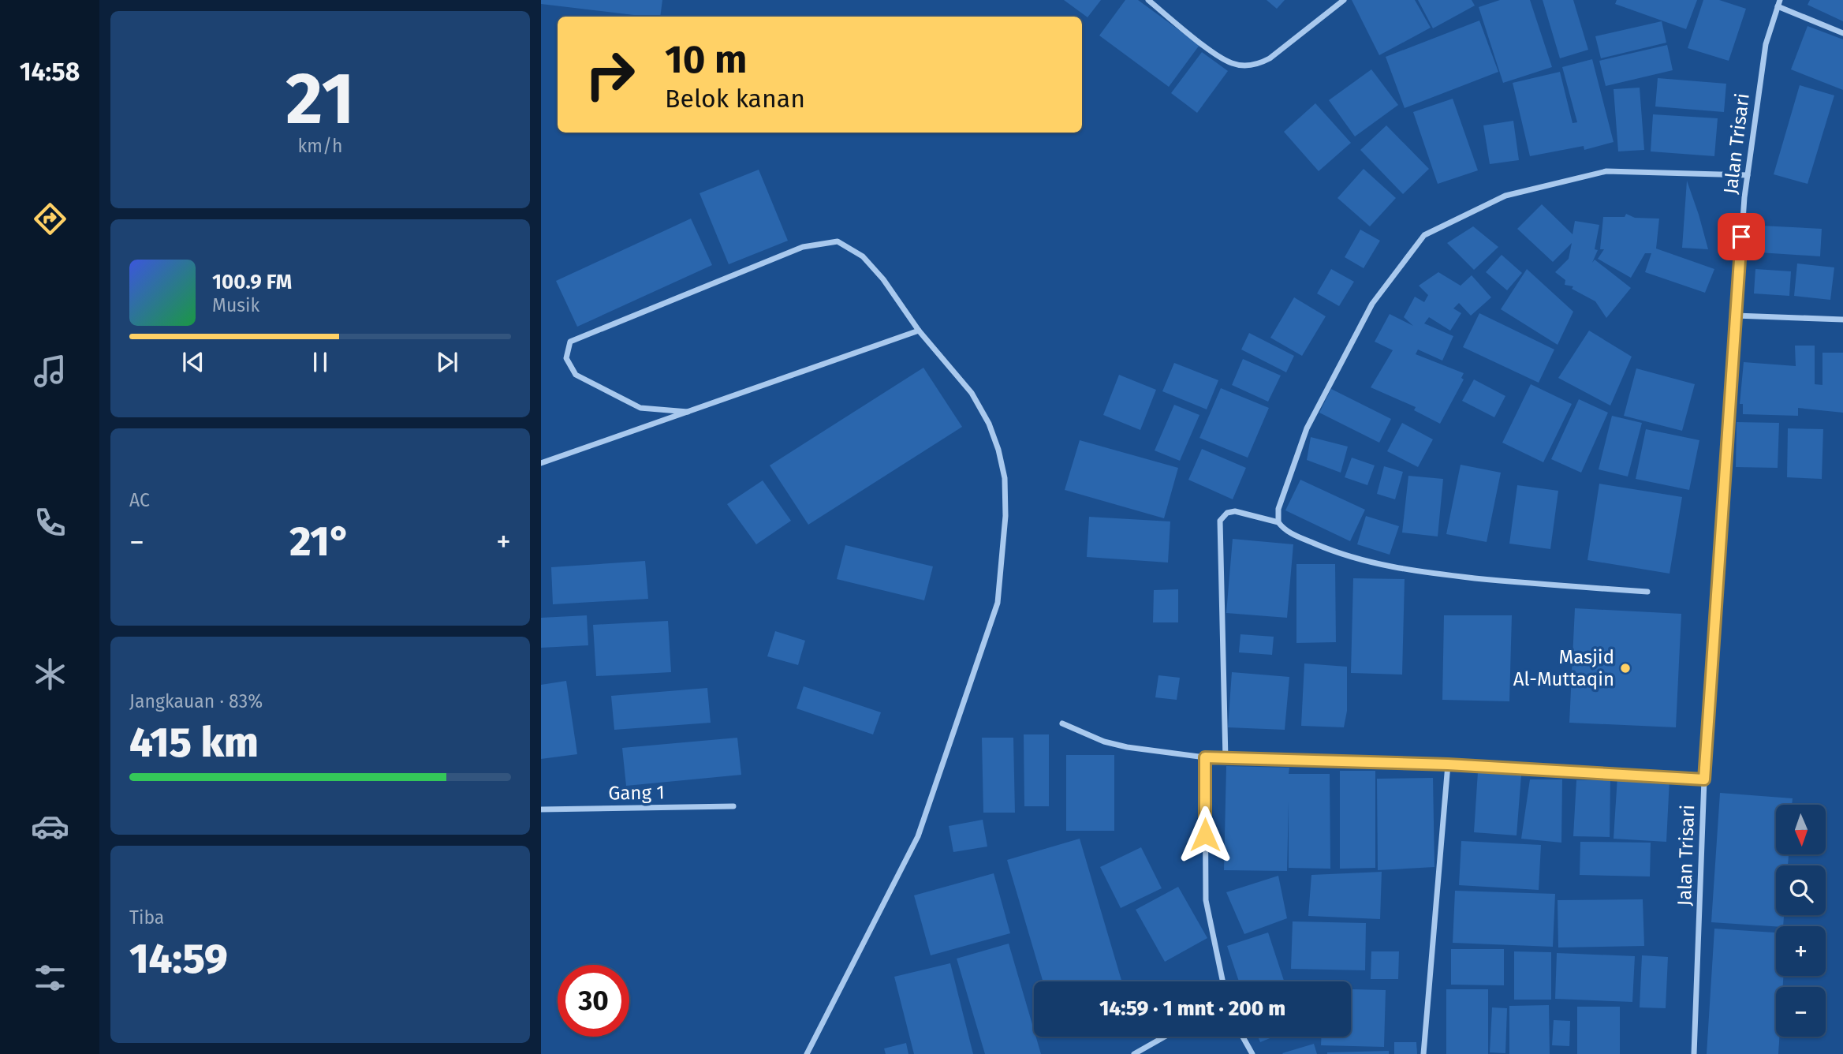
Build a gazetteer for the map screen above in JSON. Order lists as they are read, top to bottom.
{
  "streets": {
    "street": ["Jalan Trisari", "Gang 1"]
  },
  "places": ["Masjid Al-Muttaqin"],
  "north": "bottom",
  "page": {
    "tabs": "14:58",
    "tile": [
      ["21", "km/h"],
      "AC",
      ["Jangkauan · 83%", "415 km"],
      ["Tiba", "14:59"]
    ],
    "turn": ["10 m", "Belok kanan"],
    "song": ["100.9 FM", "Musik"],
    "heat": ["−", "21°", "+"],
    "map_buttons": ["+", "−"],
    "limit": "30",
    "trip": "14:59 · 1 mnt · 200 m"
  }
}
